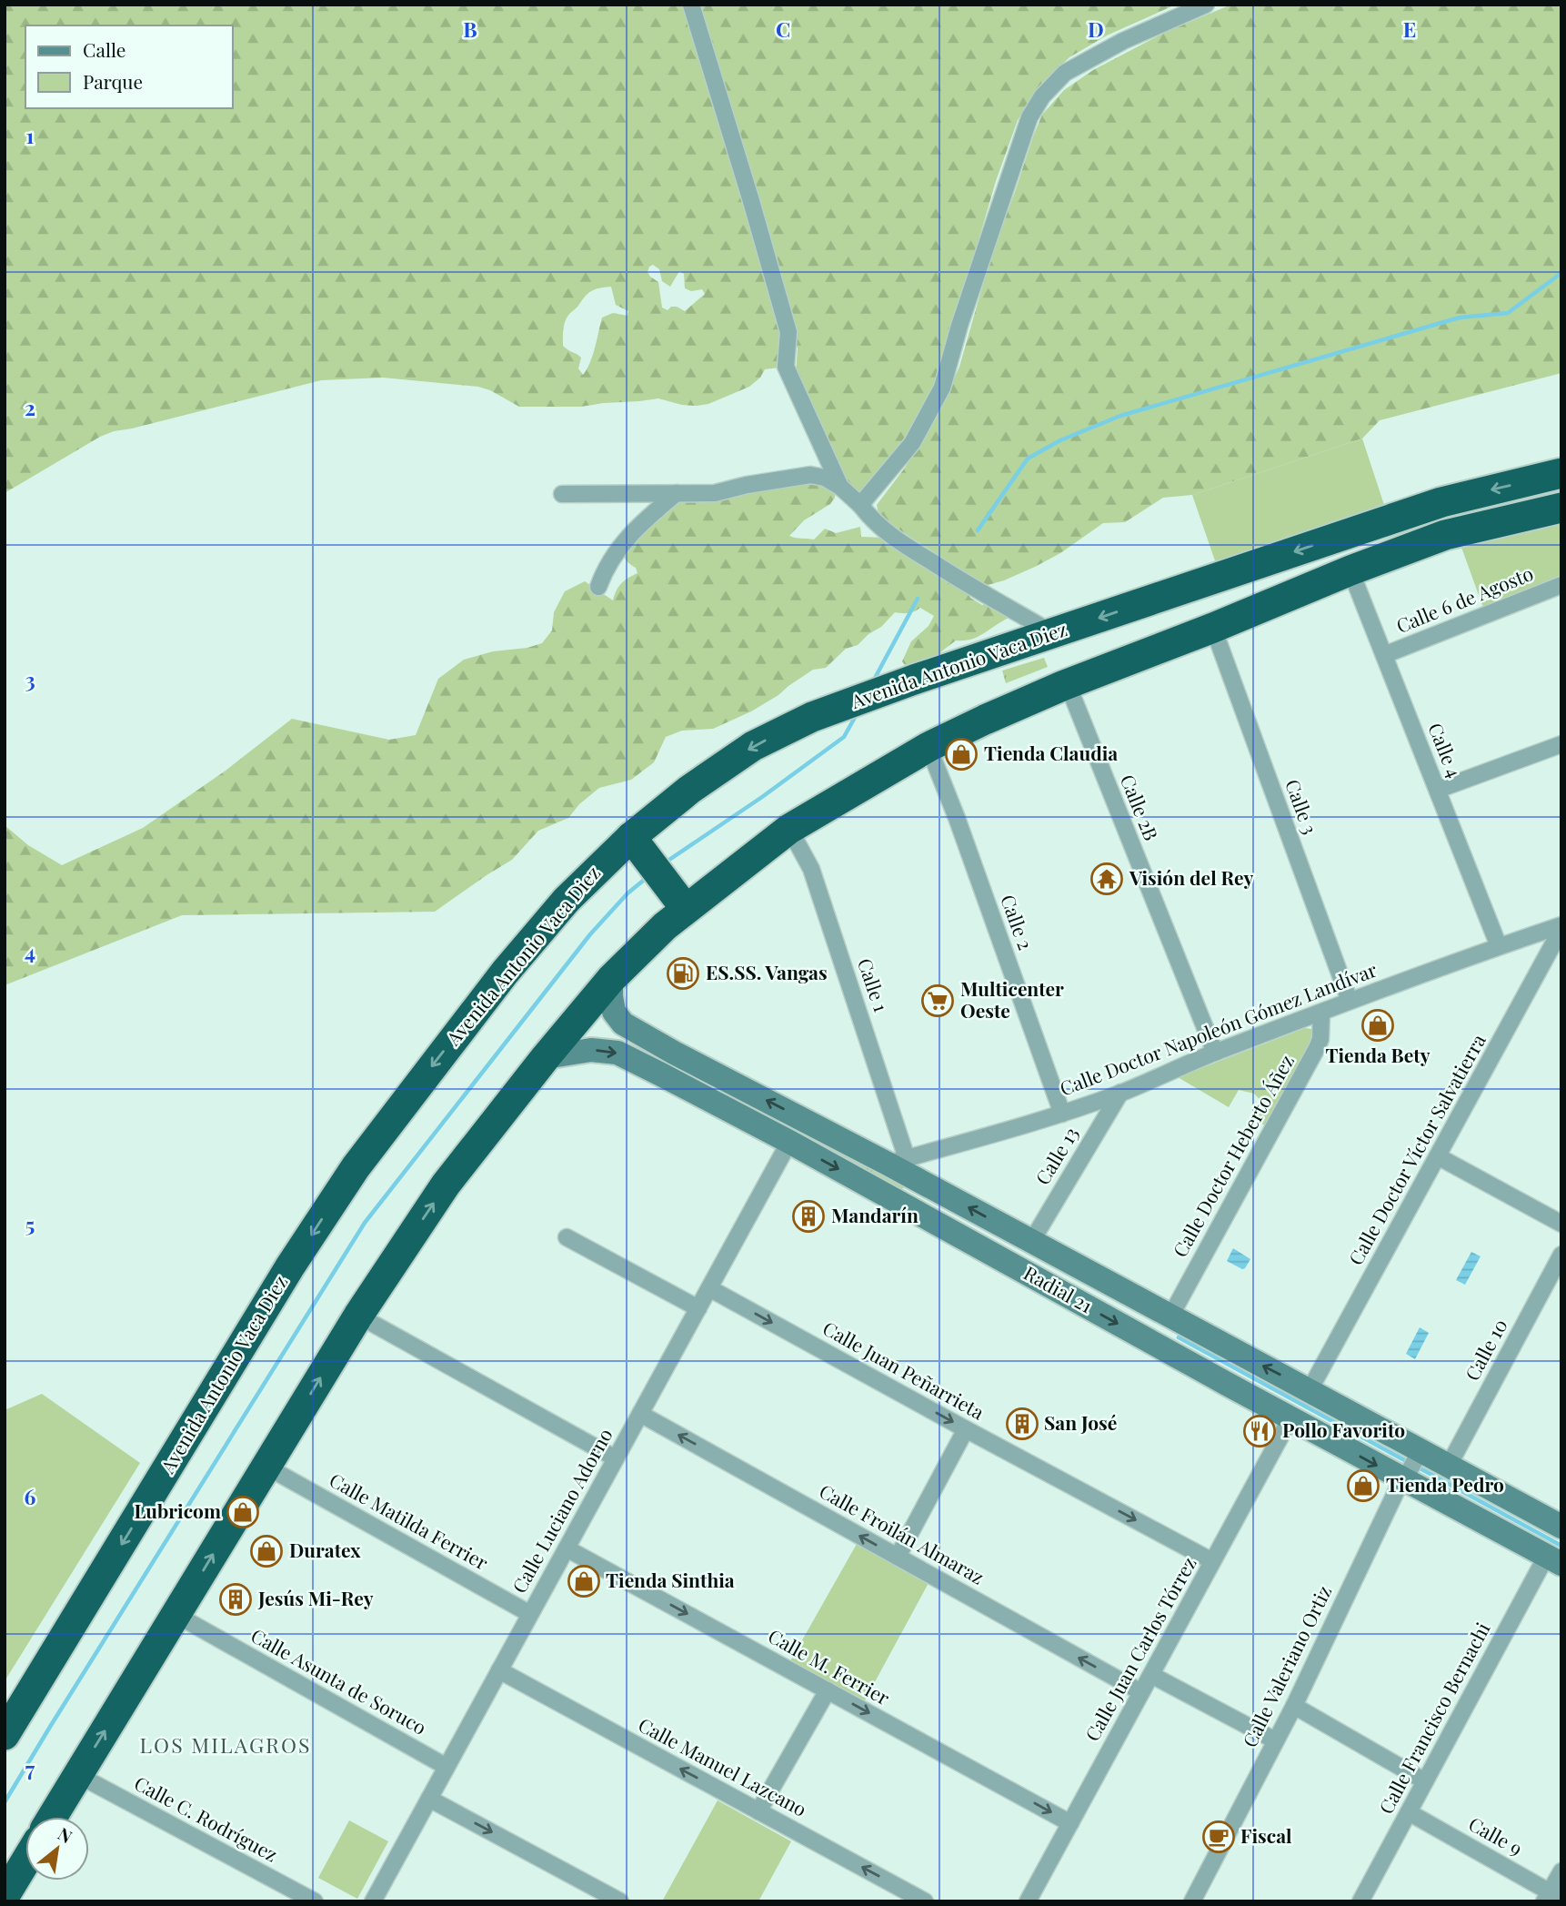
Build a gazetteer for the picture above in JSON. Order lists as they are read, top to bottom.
{
  "streets": {
    "highway": ["Avenida Antonio Vaca Diez"],
    "street": [
      "Calle 6 de Agosto",
      "Calle 4",
      "Calle 3",
      "Calle 2B",
      "Calle 2",
      "Calle 1",
      "Calle Doctor Napoleón Gómez Landívar",
      "Calle Doctor Víctor Salvatierra",
      "Calle 13",
      "Calle Doctor Heberto Áñez",
      "Radial 21",
      "Calle 10",
      "Calle Juan Peñarrieta",
      "Calle Luciano Adorno",
      "Calle Matilda Ferrier",
      "Calle Froilán Almaraz",
      "Calle Juan Carlos Tórrez",
      "Calle Valeriano Ortiz",
      "Calle M. Ferrier",
      "Calle Asunta de Soruco",
      "Calle Francisco Bernachi",
      "Calle Manuel Lazcano",
      "Calle C. Rodríguez",
      "Calle 9"
    ]
  },
  "crossings": [
    ["Calle 6 de Agosto", "Calle 4"],
    ["Calle 4", "Calle Doctor Napoleón Gómez Landívar"],
    ["Calle 3", "Calle Doctor Napoleón Gómez Landívar"],
    ["Calle 2B", "Calle Doctor Napoleón Gómez Landívar"],
    ["Calle 2", "Calle Doctor Napoleón Gómez Landívar"],
    ["Calle 1", "Calle Doctor Napoleón Gómez Landívar"],
    ["Calle 1", "Radial 21"],
    ["Calle Doctor Napoleón Gómez Landívar", "Calle Doctor Víctor Salvatierra"],
    ["Calle Doctor Napoleón Gómez Landívar", "Calle 13"],
    ["Calle Doctor Napoleón Gómez Landívar", "Calle Doctor Heberto Áñez"],
    ["Calle Doctor Napoleón Gómez Landívar", "Radial 21"],
    ["Calle Doctor Víctor Salvatierra", "Radial 21"],
    ["Calle 13", "Radial 21"],
    ["Calle Doctor Heberto Áñez", "Radial 21"],
    ["Radial 21", "Calle 10"],
    ["Radial 21", "Calle Luciano Adorno"],
    ["Radial 21", "Calle Juan Carlos Tórrez"],
    ["Radial 21", "Calle Valeriano Ortiz"],
    ["Radial 21", "Calle Francisco Bernachi"],
    ["Calle Juan Peñarrieta", "Calle Luciano Adorno"],
    ["Calle Juan Peñarrieta", "Calle Juan Carlos Tórrez"],
    ["Calle Luciano Adorno", "Calle Matilda Ferrier"],
    ["Calle Luciano Adorno", "Calle Froilán Almaraz"],
    ["Calle Luciano Adorno", "Calle M. Ferrier"],
    ["Calle Luciano Adorno", "Calle Asunta de Soruco"],
    ["Calle Luciano Adorno", "Calle Manuel Lazcano"],
    ["Calle Froilán Almaraz", "Calle Juan Carlos Tórrez"],
    ["Calle Juan Carlos Tórrez", "Calle M. Ferrier"],
    ["Calle Francisco Bernachi", "Calle 9"]
  ],
  "one_way": [
    "Calle Juan Peñarrieta",
    "Calle Froilán Almaraz",
    "Calle M. Ferrier",
    "Calle Manuel Lazcano"
  ],
  "districts": ["LOS MILAGROS"],
  "places": {
    "shop": [
      "Tienda Claudia",
      "Tienda Bety",
      "Tienda Pedro",
      "Lubricom",
      "Duratex",
      "Tienda Sinthia"
    ],
    "temple": ["Visión del Rey"],
    "fuel station": ["ES.SS. Vangas"],
    "supermarket": ["Multicenter Oeste"],
    "building": ["Mandarín", "San José", "Jesús Mi-Rey"],
    "restaurant": ["Pollo Favorito"],
    "cafe": ["Fiscal"]
  },
  "legend": ["Calle", "Parque"],
  "north": "top right",
  "grid": {
    "columns": [
      "B",
      "C",
      "D",
      "E"
    ],
    "rows": [
      "1",
      "2",
      "3",
      "4",
      "5",
      "6",
      "7"
    ]
  }
}
